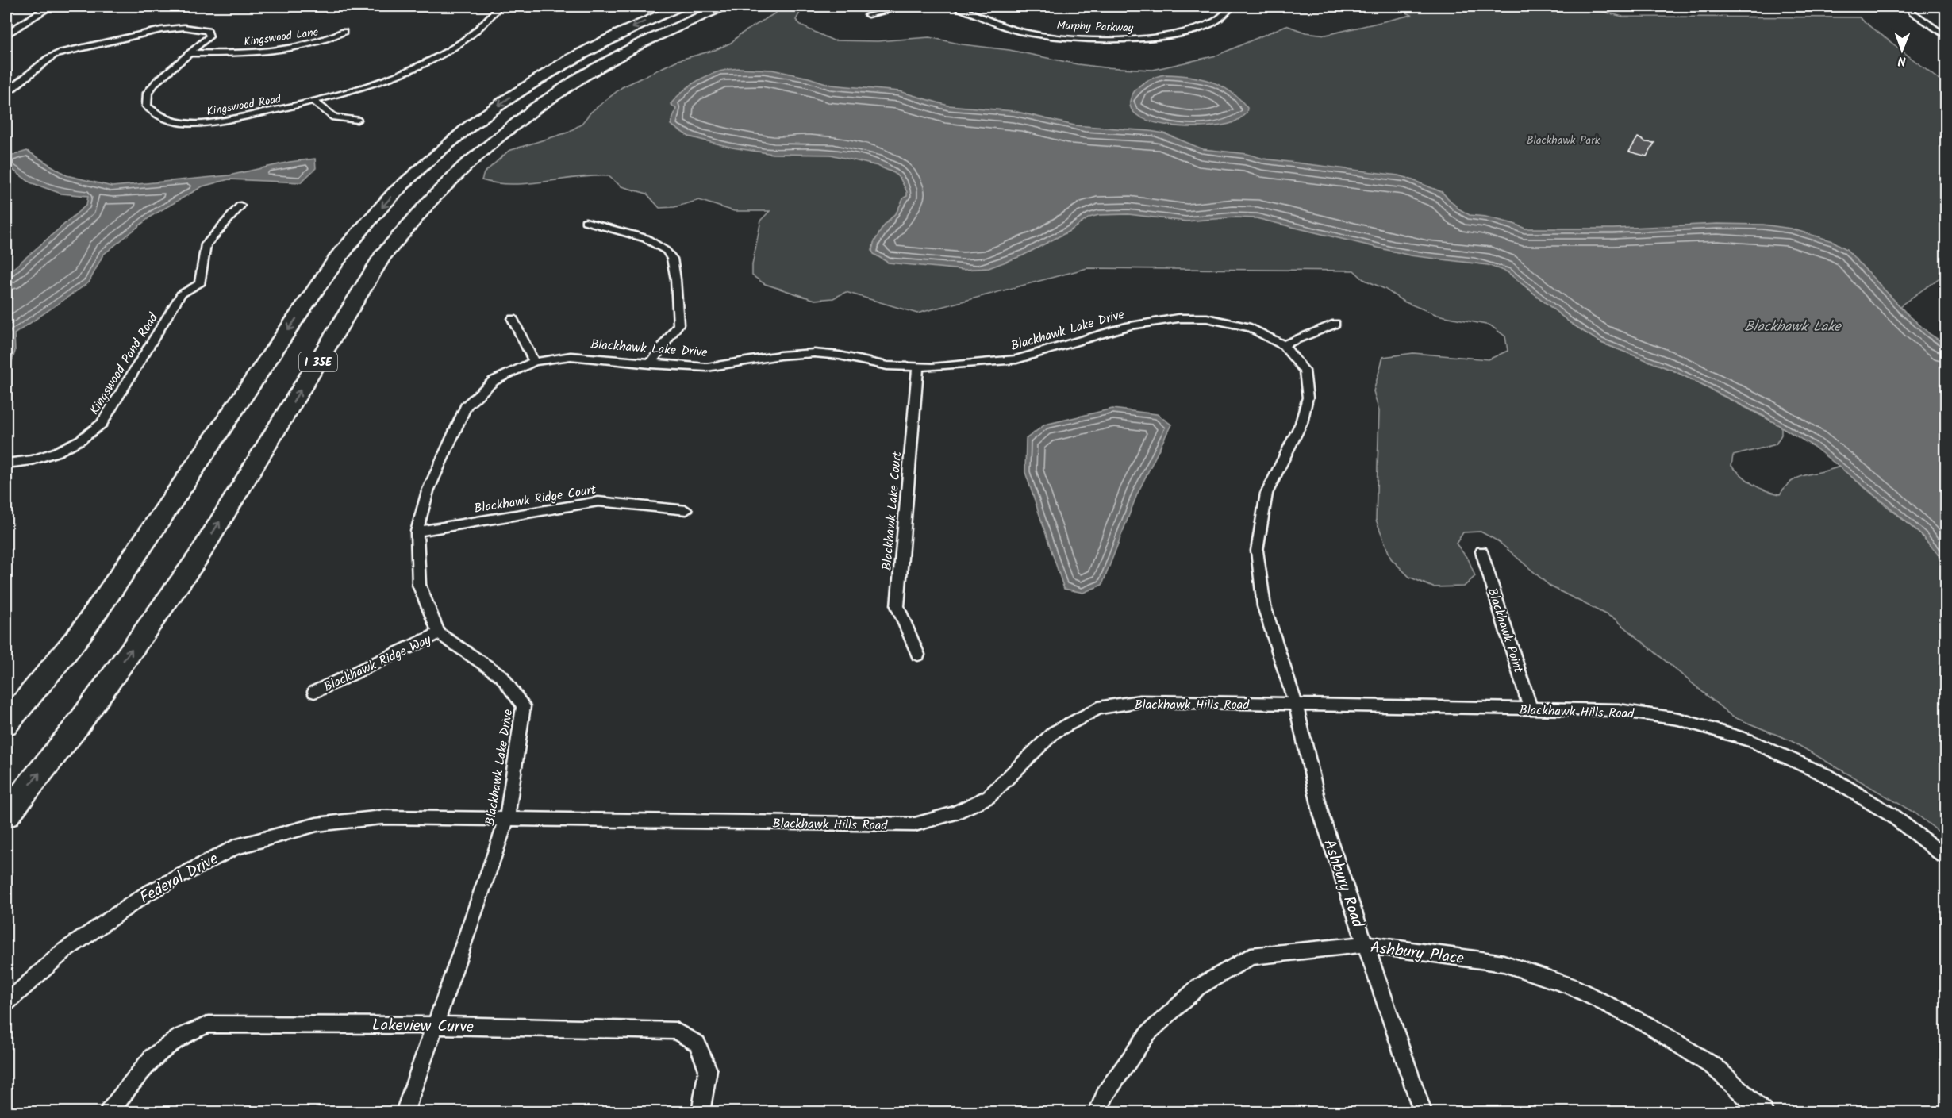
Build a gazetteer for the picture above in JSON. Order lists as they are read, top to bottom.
{
  "streets": {
    "highway": ["I 35E"],
    "street": [
      "Murphy Parkway",
      "Kingswood Lane",
      "Kingswood Road",
      "Blackhawk Lake Drive",
      "Kingswood Pond Road",
      "Blackhawk Ridge Court",
      "Blackhawk Lake Court",
      "Blackhawk Point",
      "Blackhawk Ridge Way",
      "Blackhawk Hills Road",
      "Federal Drive",
      "Ashbury Road",
      "Ashbury Place",
      "Lakeview Curve"
    ]
  },
  "crossings": [
    ["Kingswood Lane", "Kingswood Road"],
    ["Blackhawk Lake Drive", "Blackhawk Ridge Court"],
    ["Blackhawk Lake Drive", "Blackhawk Lake Court"],
    ["Blackhawk Lake Drive", "Blackhawk Ridge Way"],
    ["Blackhawk Lake Drive", "Blackhawk Hills Road"],
    ["Blackhawk Lake Drive", "Ashbury Road"],
    ["Blackhawk Lake Drive", "Lakeview Curve"],
    ["Blackhawk Point", "Blackhawk Hills Road"],
    ["Blackhawk Hills Road", "Federal Drive"],
    ["Blackhawk Hills Road", "Ashbury Road"],
    ["Ashbury Road", "Ashbury Place"]
  ],
  "water": ["Blackhawk Lake"],
  "parks": ["Blackhawk Park"],
  "north": "bottom"
}
